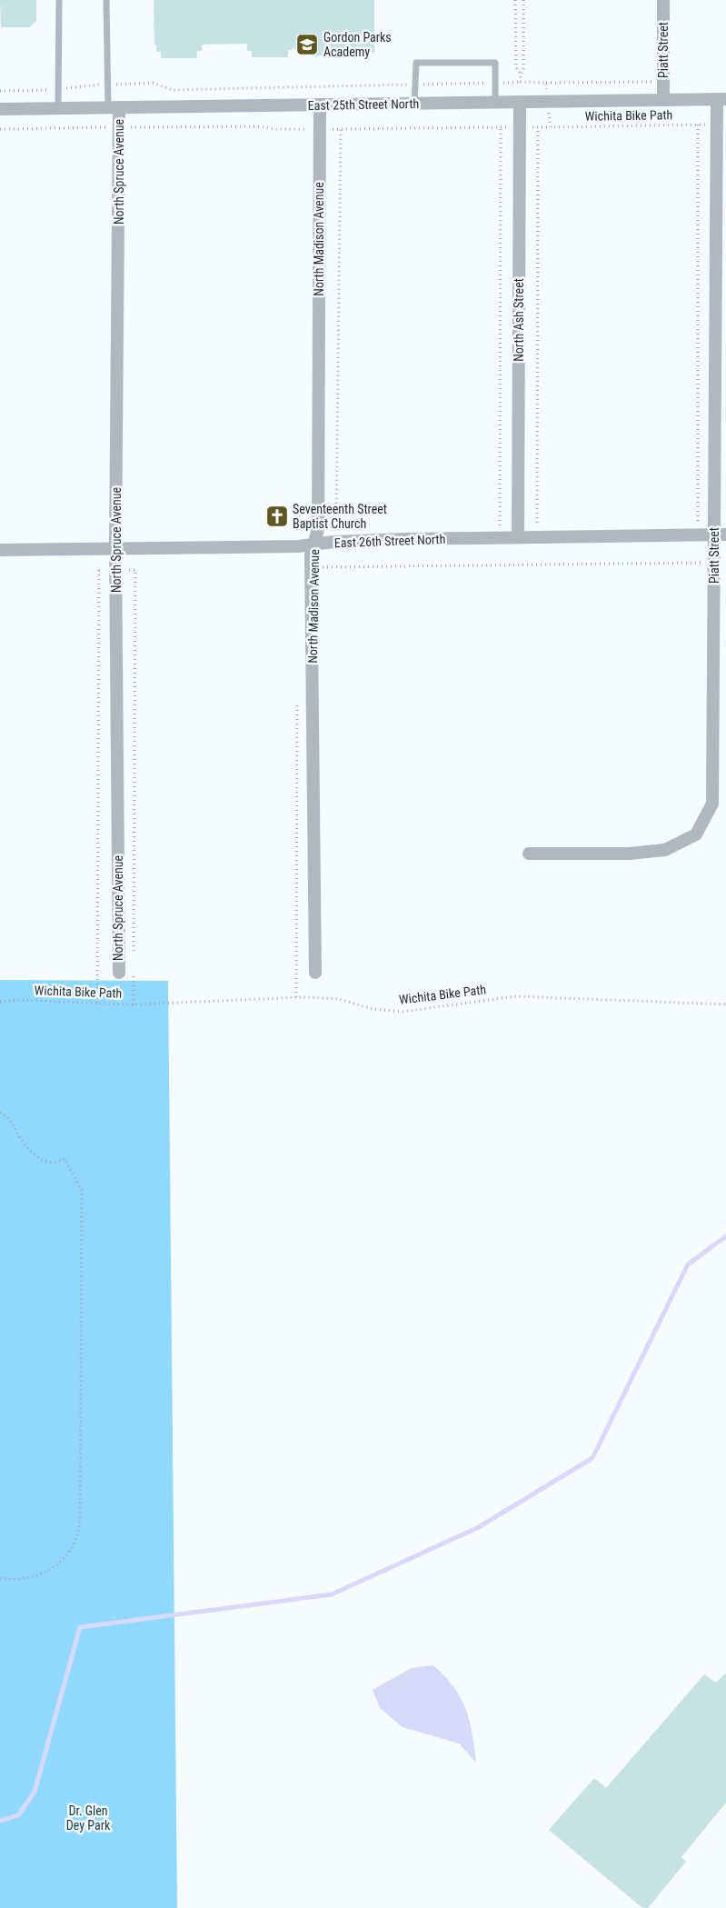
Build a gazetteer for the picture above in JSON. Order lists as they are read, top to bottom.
{
  "streets": {
    "street": [
      "Piatt Street",
      "East 25th Street North",
      "North Spruce Avenue",
      "North Madison Avenue",
      "North Ash Street",
      "East 26th Street North"
    ],
    "path": ["Wichita Bike Path"]
  },
  "crossings": [
    ["Piatt Street", "East 25th Street North"],
    ["Piatt Street", "East 26th Street North"],
    ["East 25th Street North", "North Spruce Avenue"],
    ["East 25th Street North", "North Madison Avenue"],
    ["East 25th Street North", "North Ash Street"],
    ["Wichita Bike Path", "North Spruce Avenue"],
    ["Wichita Bike Path", "North Madison Avenue"],
    ["Wichita Bike Path", "North Ash Street"],
    ["North Spruce Avenue", "East 26th Street North"],
    ["North Madison Avenue", "East 26th Street North"],
    ["North Ash Street", "East 26th Street North"]
  ],
  "parks": ["Dr. Glen Dey Park"],
  "places": {
    "school or university": ["Gordon Parks Academy"],
    "church": ["Seventeenth Street Baptist Church"]
  }
}
